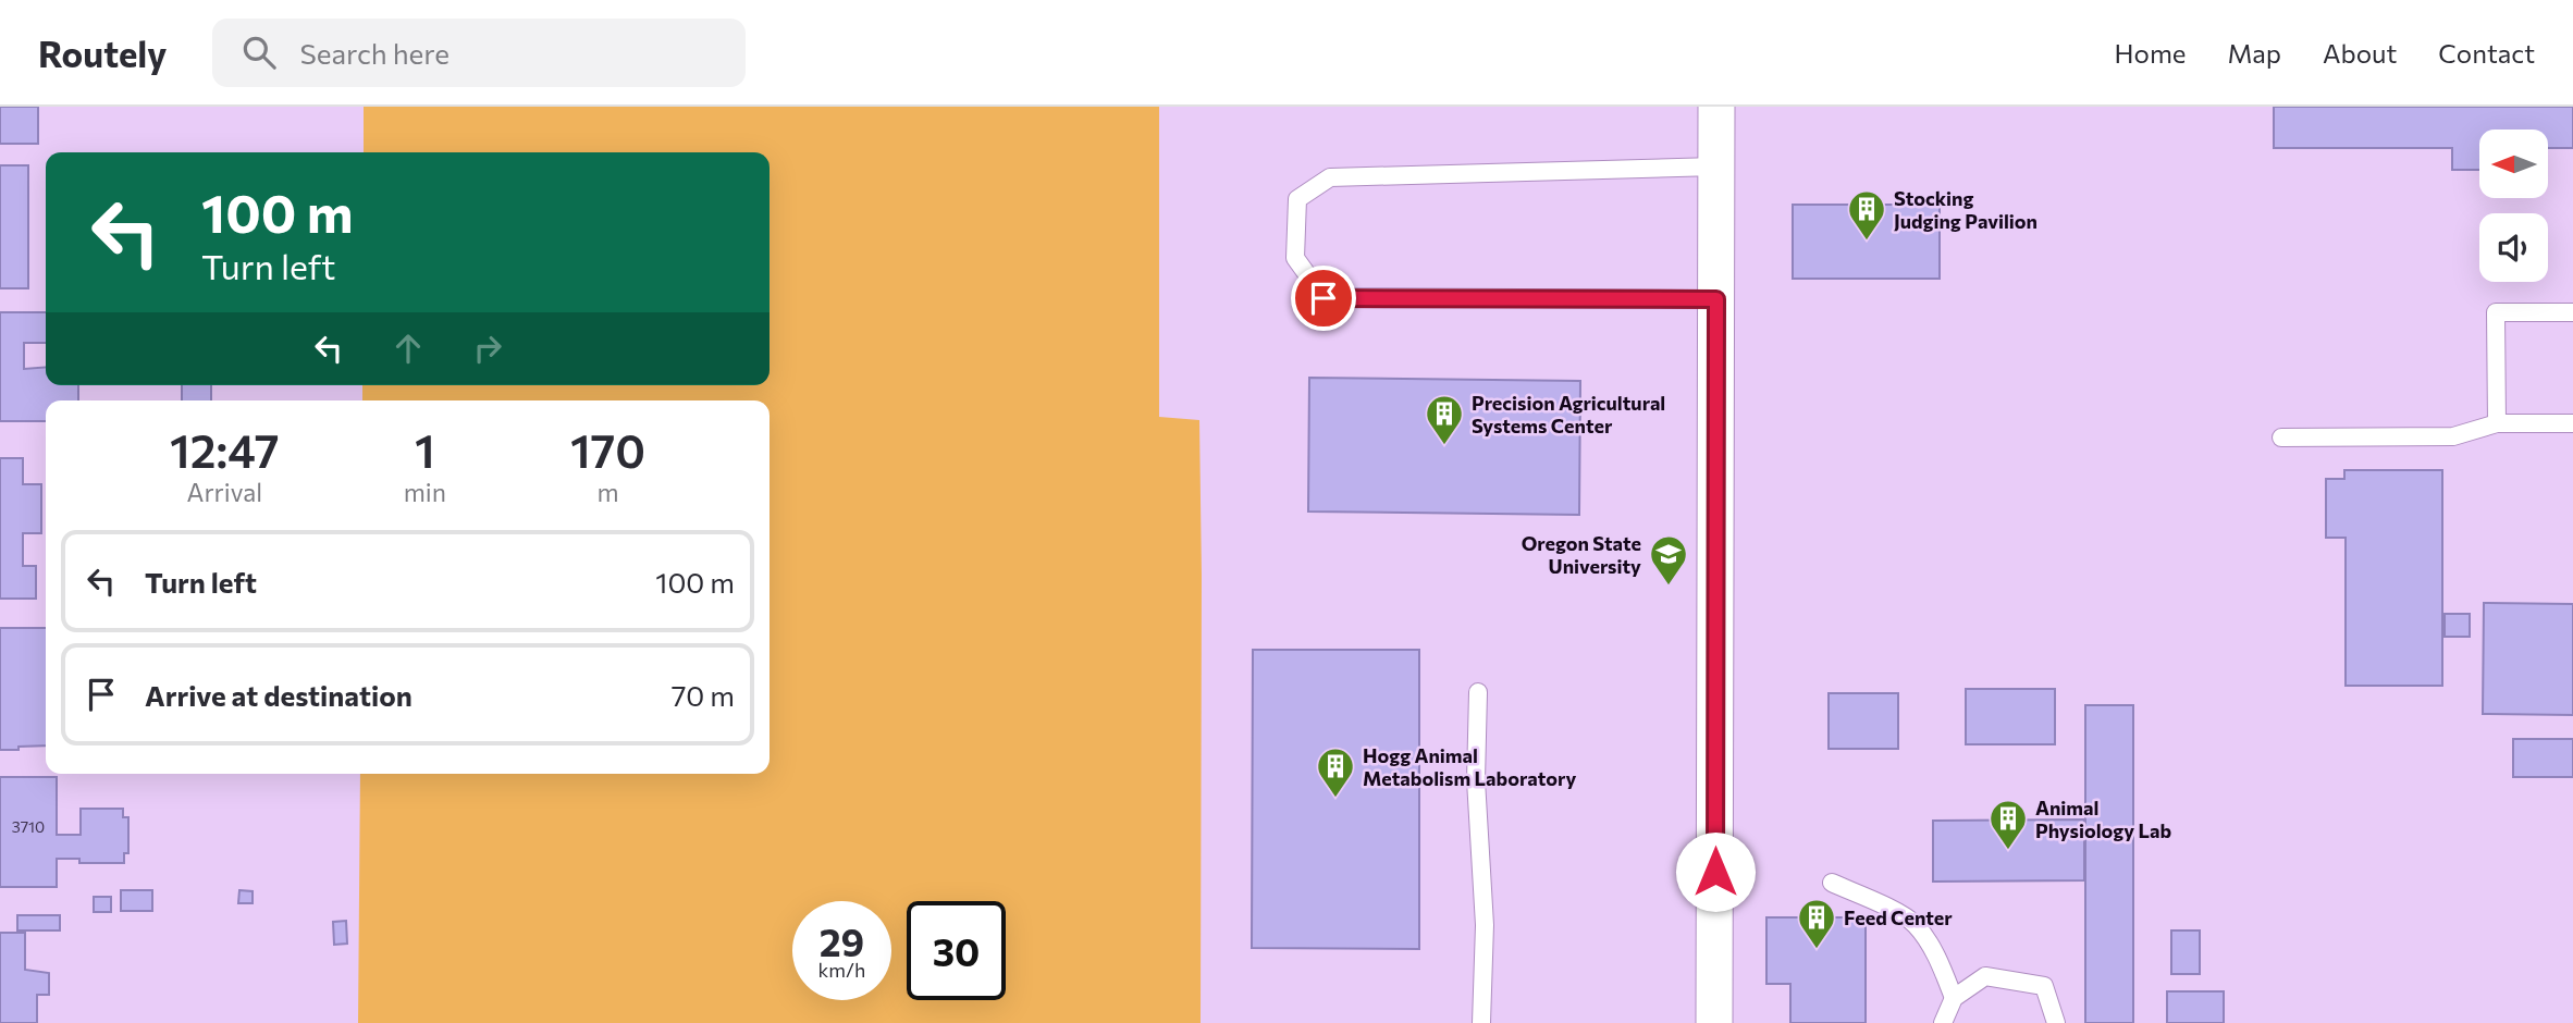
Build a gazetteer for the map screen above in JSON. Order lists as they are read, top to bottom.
{
  "places": {
    "building": [
      "Stocking Judging Pavilion",
      "Precision Agricultural Systems Center",
      "Hogg Animal Metabolism Laboratory",
      "Animal Physiology Lab",
      "Feed Center"
    ],
    "school or university": ["Oregon State University"]
  },
  "house_numbers": ["3710"],
  "north": "left",
  "page": {
    "header": "Routely",
    "search": "Search here",
    "nav": [
      "Home",
      "Map",
      "About",
      "Contact"
    ],
    "turn": ["100 m", "Turn left"],
    "eta": [
      "12:47",
      "Arrival",
      "1",
      "min",
      "170",
      "m"
    ],
    "list": [
      {
        "name": "Turn left",
        "value": "100 m"
      },
      {
        "name": "Arrive at destination",
        "value": "70 m"
      }
    ],
    "speed": "29 km/h",
    "limit": "30"
  }
}
